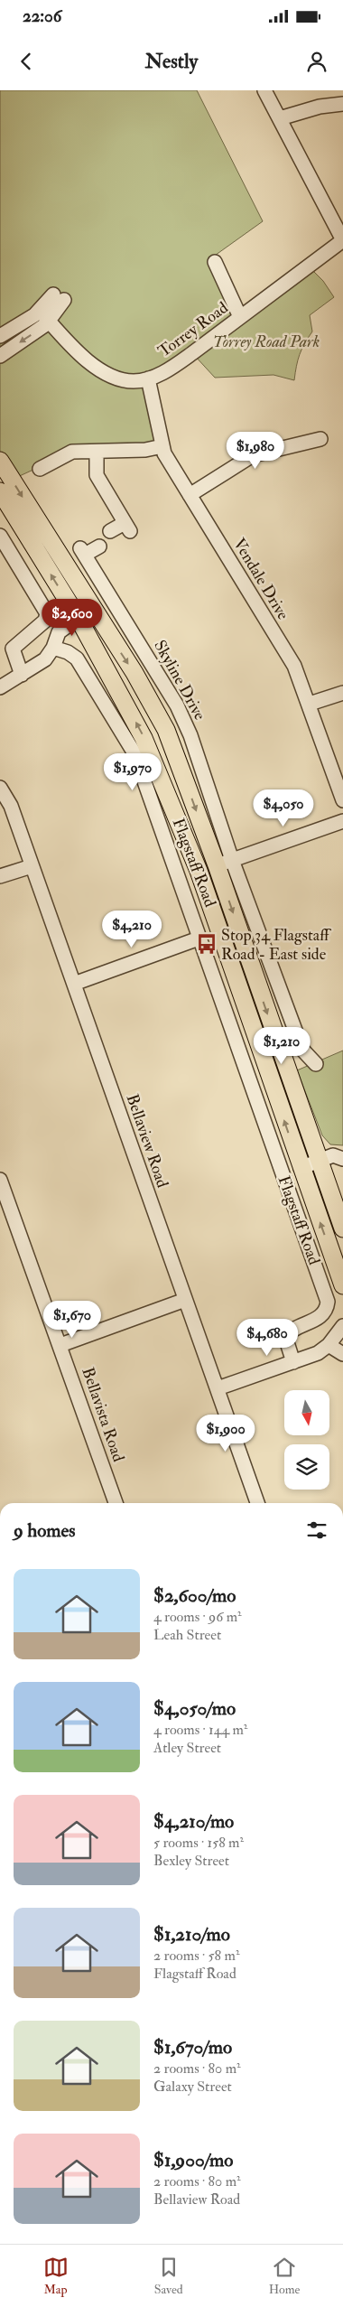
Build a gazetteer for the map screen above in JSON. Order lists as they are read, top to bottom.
{
  "streets": {
    "main road": ["Flagstaff Road"],
    "street": [
      "Torrey Road",
      "Vendale Drive",
      "Skyline Drive",
      "Bellaview Road",
      "Bellavista Road"
    ]
  },
  "crossings": [
    ["Torrey Road", "Vendale Drive"],
    ["Skyline Drive", "Flagstaff Road"]
  ],
  "parks": ["Torrey Road Park"],
  "places": {
    "bus stop": ["Stop 34 Flagstaff Road - East side"]
  },
  "north": "bottom",
  "page": {
    "status": "22:06",
    "header": "Nestly",
    "price": [
      "$1,980",
      "$2,600",
      "$1,970",
      "$4,050",
      "$4,210",
      "$1,210",
      "$1,670",
      "$4,680",
      "$1,900"
    ],
    "heading": "9 homes",
    "list": [
      {
        "name": "$2,600/mo",
        "note": "4 rooms · 96 m² · Leah Street"
      },
      {
        "name": "$4,050/mo",
        "note": "4 rooms · 144 m² · Atley Street"
      },
      {
        "name": "$4,210/mo",
        "note": "5 rooms · 158 m² · Bexley Street"
      },
      {
        "name": "$1,210/mo",
        "note": "2 rooms · 58 m² · Flagstaff Road"
      },
      {
        "name": "$1,670/mo",
        "note": "2 rooms · 80 m² · Galaxy Street"
      },
      {
        "name": "$1,900/mo",
        "note": "2 rooms · 80 m² · Bellaview Road"
      }
    ],
    "tabs": ["Map", "Saved", "Home"]
  }
}
